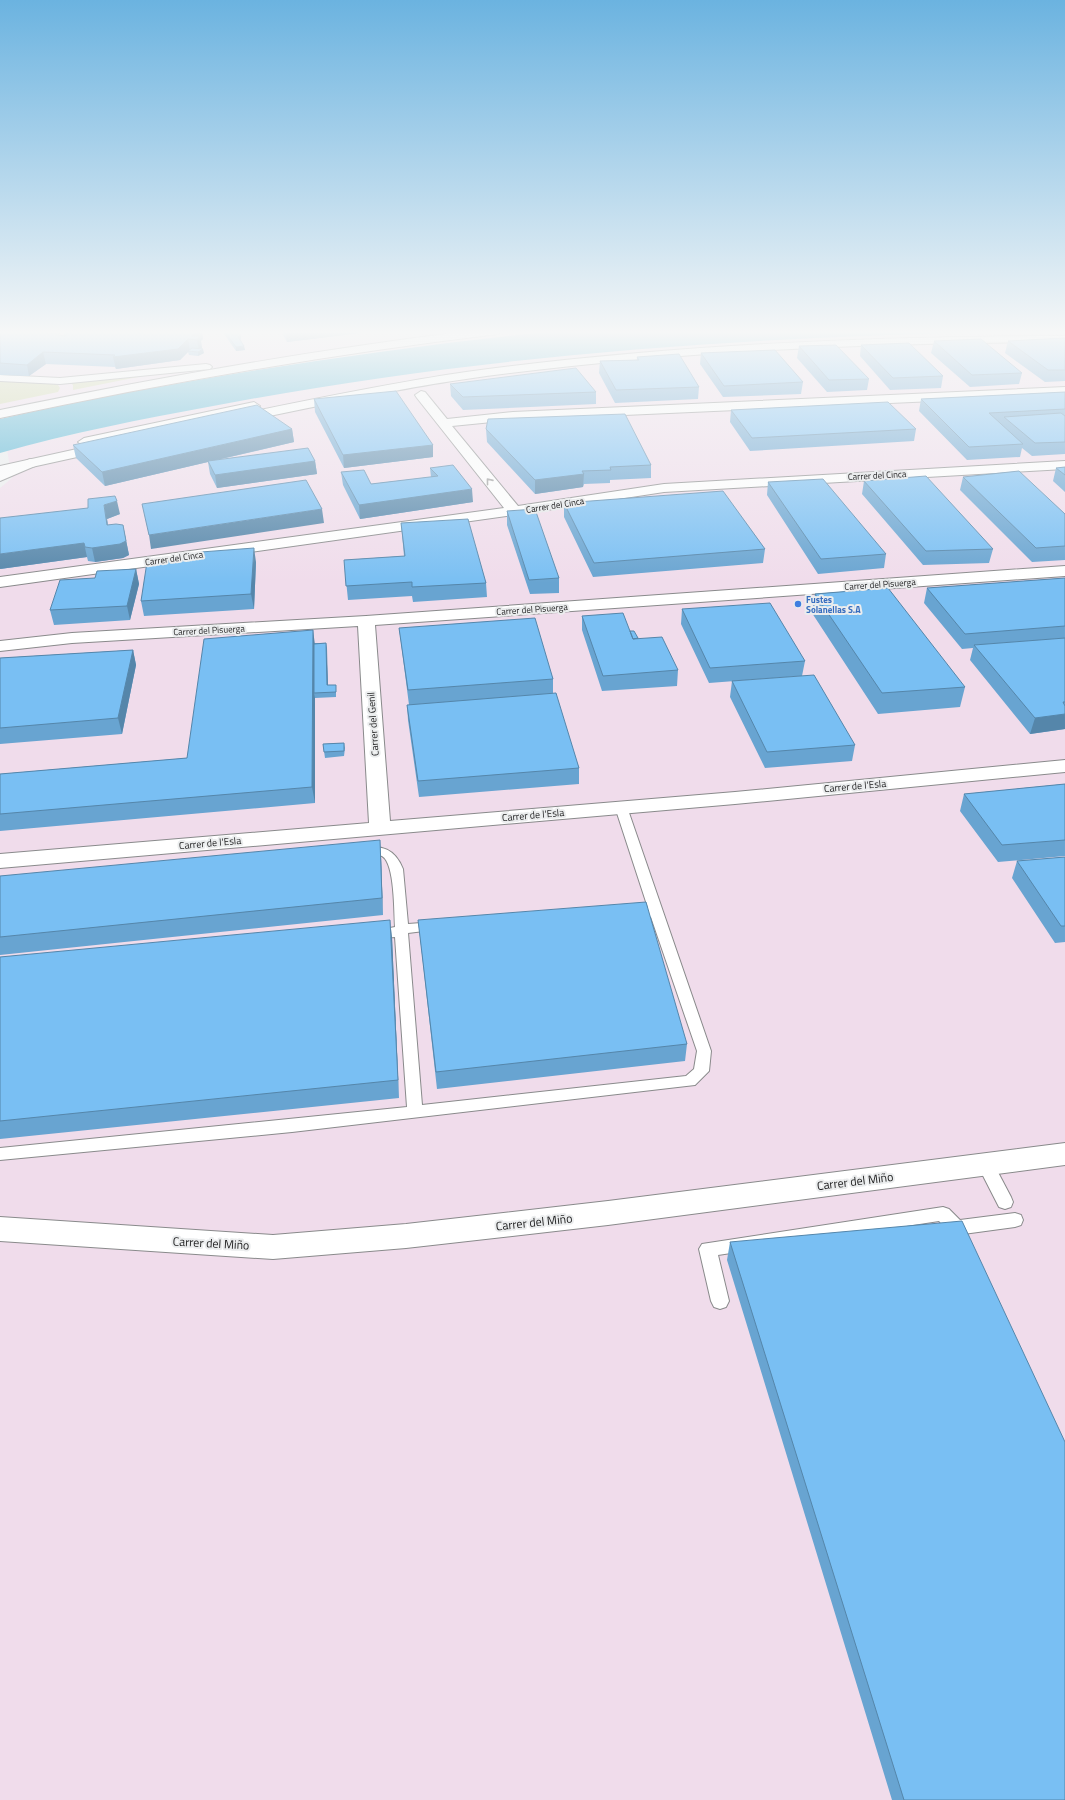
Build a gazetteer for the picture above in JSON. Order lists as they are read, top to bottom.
{
  "streets": {
    "main road": [
      "Carrer del Cinca",
      "Carrer del Pisuerga",
      "Carrer del Genil",
      "Carrer de l'Esla",
      "Carrer del Miño"
    ]
  },
  "crossings": [
    ["Carrer del Pisuerga", "Carrer del Genil"],
    ["Carrer del Genil", "Carrer de l'Esla"]
  ],
  "places": ["Fustes Solanellas S.A"]
}
